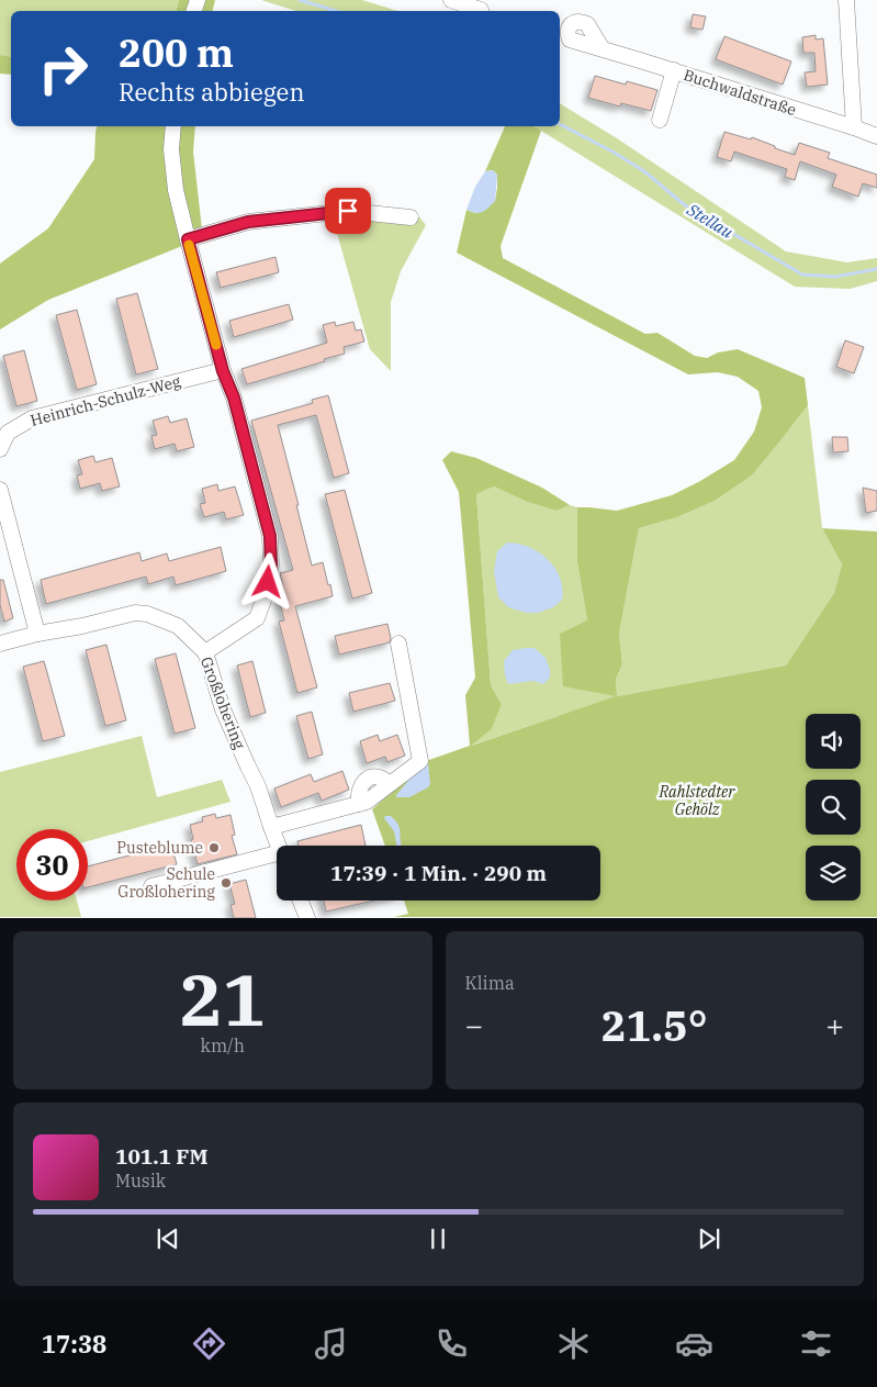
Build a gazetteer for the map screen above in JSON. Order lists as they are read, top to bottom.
{
  "streets": {
    "street": ["Buchwaldstraße", "Heinrich-Schulz-Weg", "Großlohering"]
  },
  "water": ["Stellau"],
  "parks": ["Rahlstedter Gehölz"],
  "places": ["Pusteblume", "Schule Großlohering"],
  "page": {
    "turn": ["200 m", "Rechts abbiegen"],
    "limit": "30",
    "trip": "17:39 · 1 Min. · 290 m",
    "tile": [
      ["21", "km/h"],
      "Klima"
    ],
    "heat": ["−", "21.5°", "+"],
    "song": ["101.1 FM", "Musik"],
    "tabs": "17:38"
  }
}
